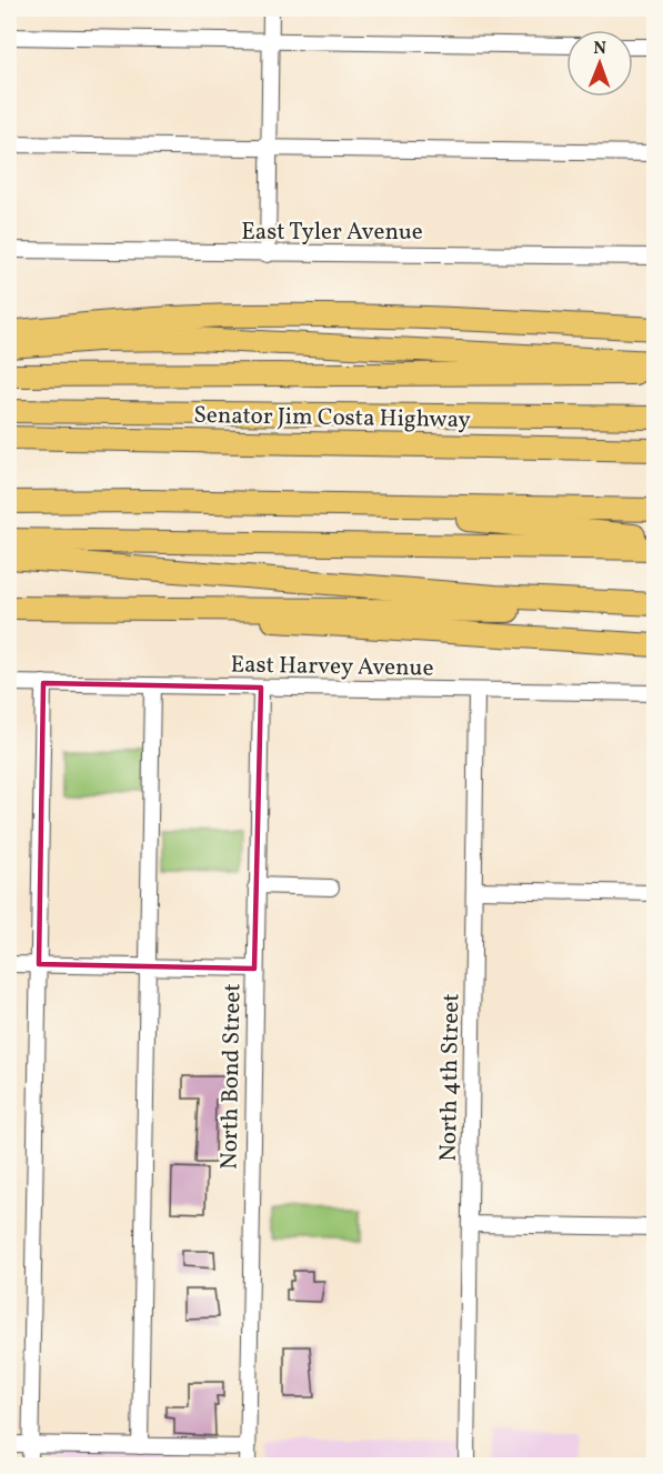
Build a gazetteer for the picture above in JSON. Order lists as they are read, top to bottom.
{
  "streets": {
    "highway": ["Senator Jim Costa Highway"],
    "street": [
      "East Tyler Avenue",
      "East Harvey Avenue",
      "North Bond Street",
      "North 4th Street"
    ]
  },
  "crossings": [
    ["East Harvey Avenue", "North Bond Street"],
    ["East Harvey Avenue", "North 4th Street"]
  ],
  "north": "top"
}
